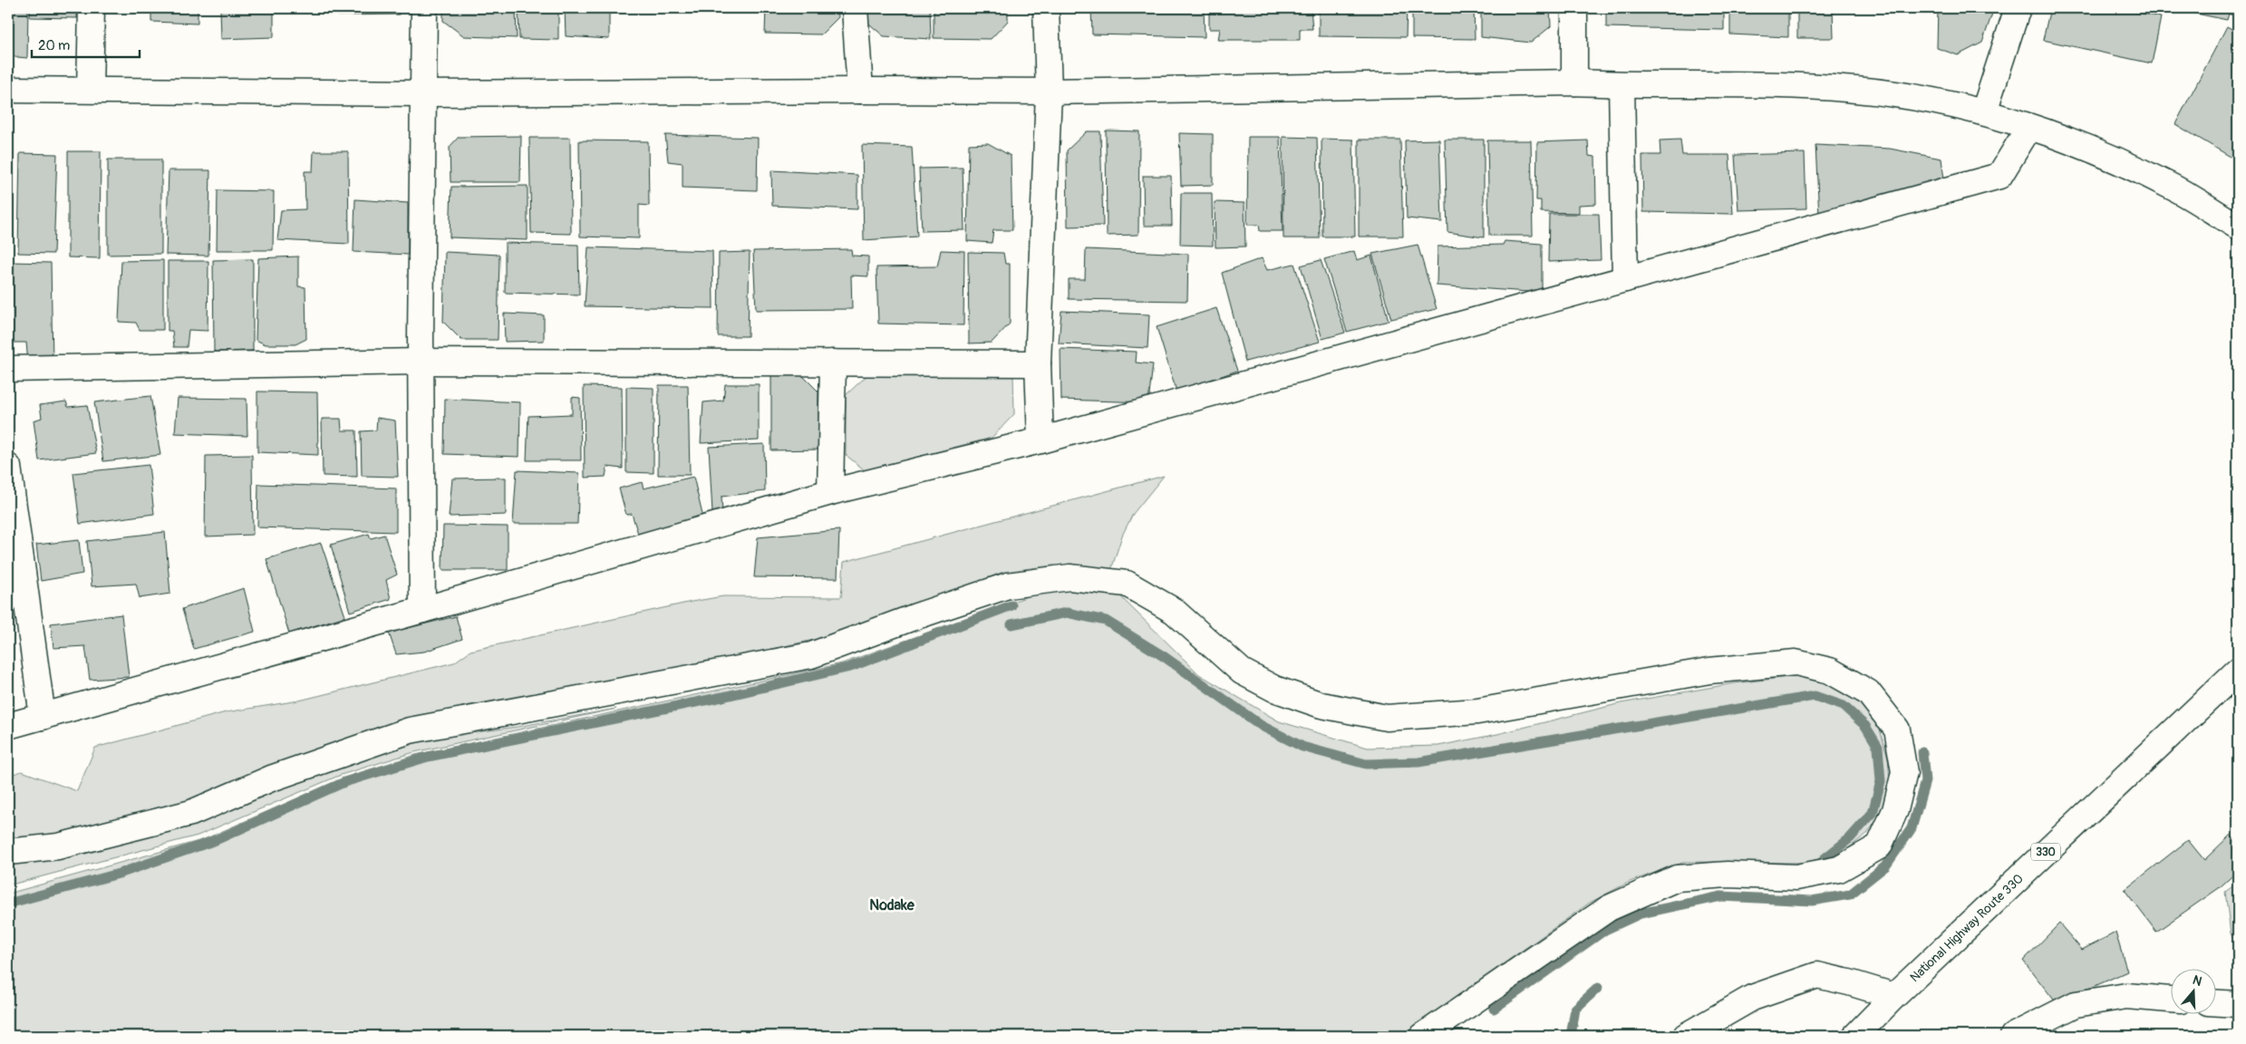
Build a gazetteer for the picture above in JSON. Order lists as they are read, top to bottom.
{
  "streets": {
    "main road": ["330", "National Highway Route 330"]
  },
  "districts": ["Nodake"],
  "scale_bar": "20 m",
  "north": "top"
}
